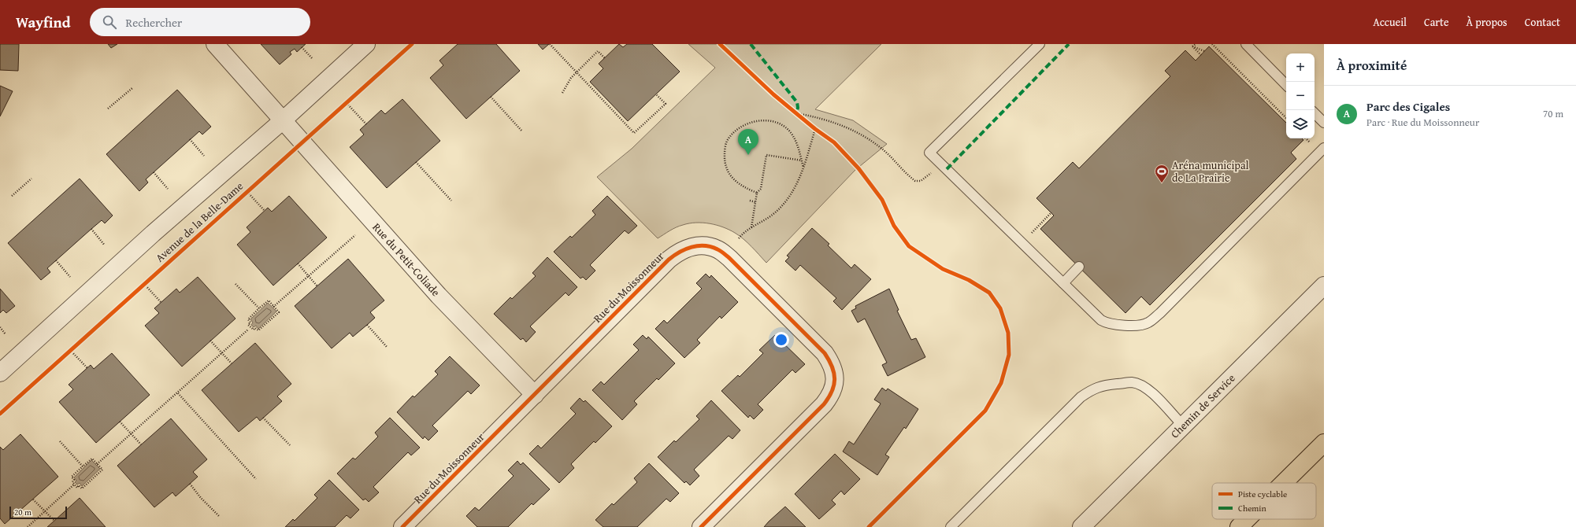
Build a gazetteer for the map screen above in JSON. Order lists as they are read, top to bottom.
{
  "streets": {
    "street": [
      "Avenue de la Belle-Dame",
      "Rue du Petit-Coliade",
      "Rue du Moissonneur",
      "Chemin de Service"
    ]
  },
  "crossings": [
    ["Avenue de la Belle-Dame", "Rue du Petit-Coliade"],
    ["Rue du Petit-Coliade", "Rue du Moissonneur"]
  ],
  "places": {
    "sports": ["Aréna municipal de La Prairie"]
  },
  "legend": ["Piste cyclable", "Chemin"],
  "scale_bar": "20 m",
  "page": {
    "header": "Wayfind",
    "search": "Rechercher",
    "nav": [
      "Accueil",
      "Carte",
      "À propos",
      "Contact"
    ],
    "heading": "À proximité",
    "map_buttons": ["+", "−"],
    "list": [
      {
        "mark": "A",
        "name": "Parc des Cigales",
        "note": "Parc · Rue du Moissonneur",
        "value": "70 m"
      }
    ],
    "pins": "A",
    "scale": "20 m"
  }
}
